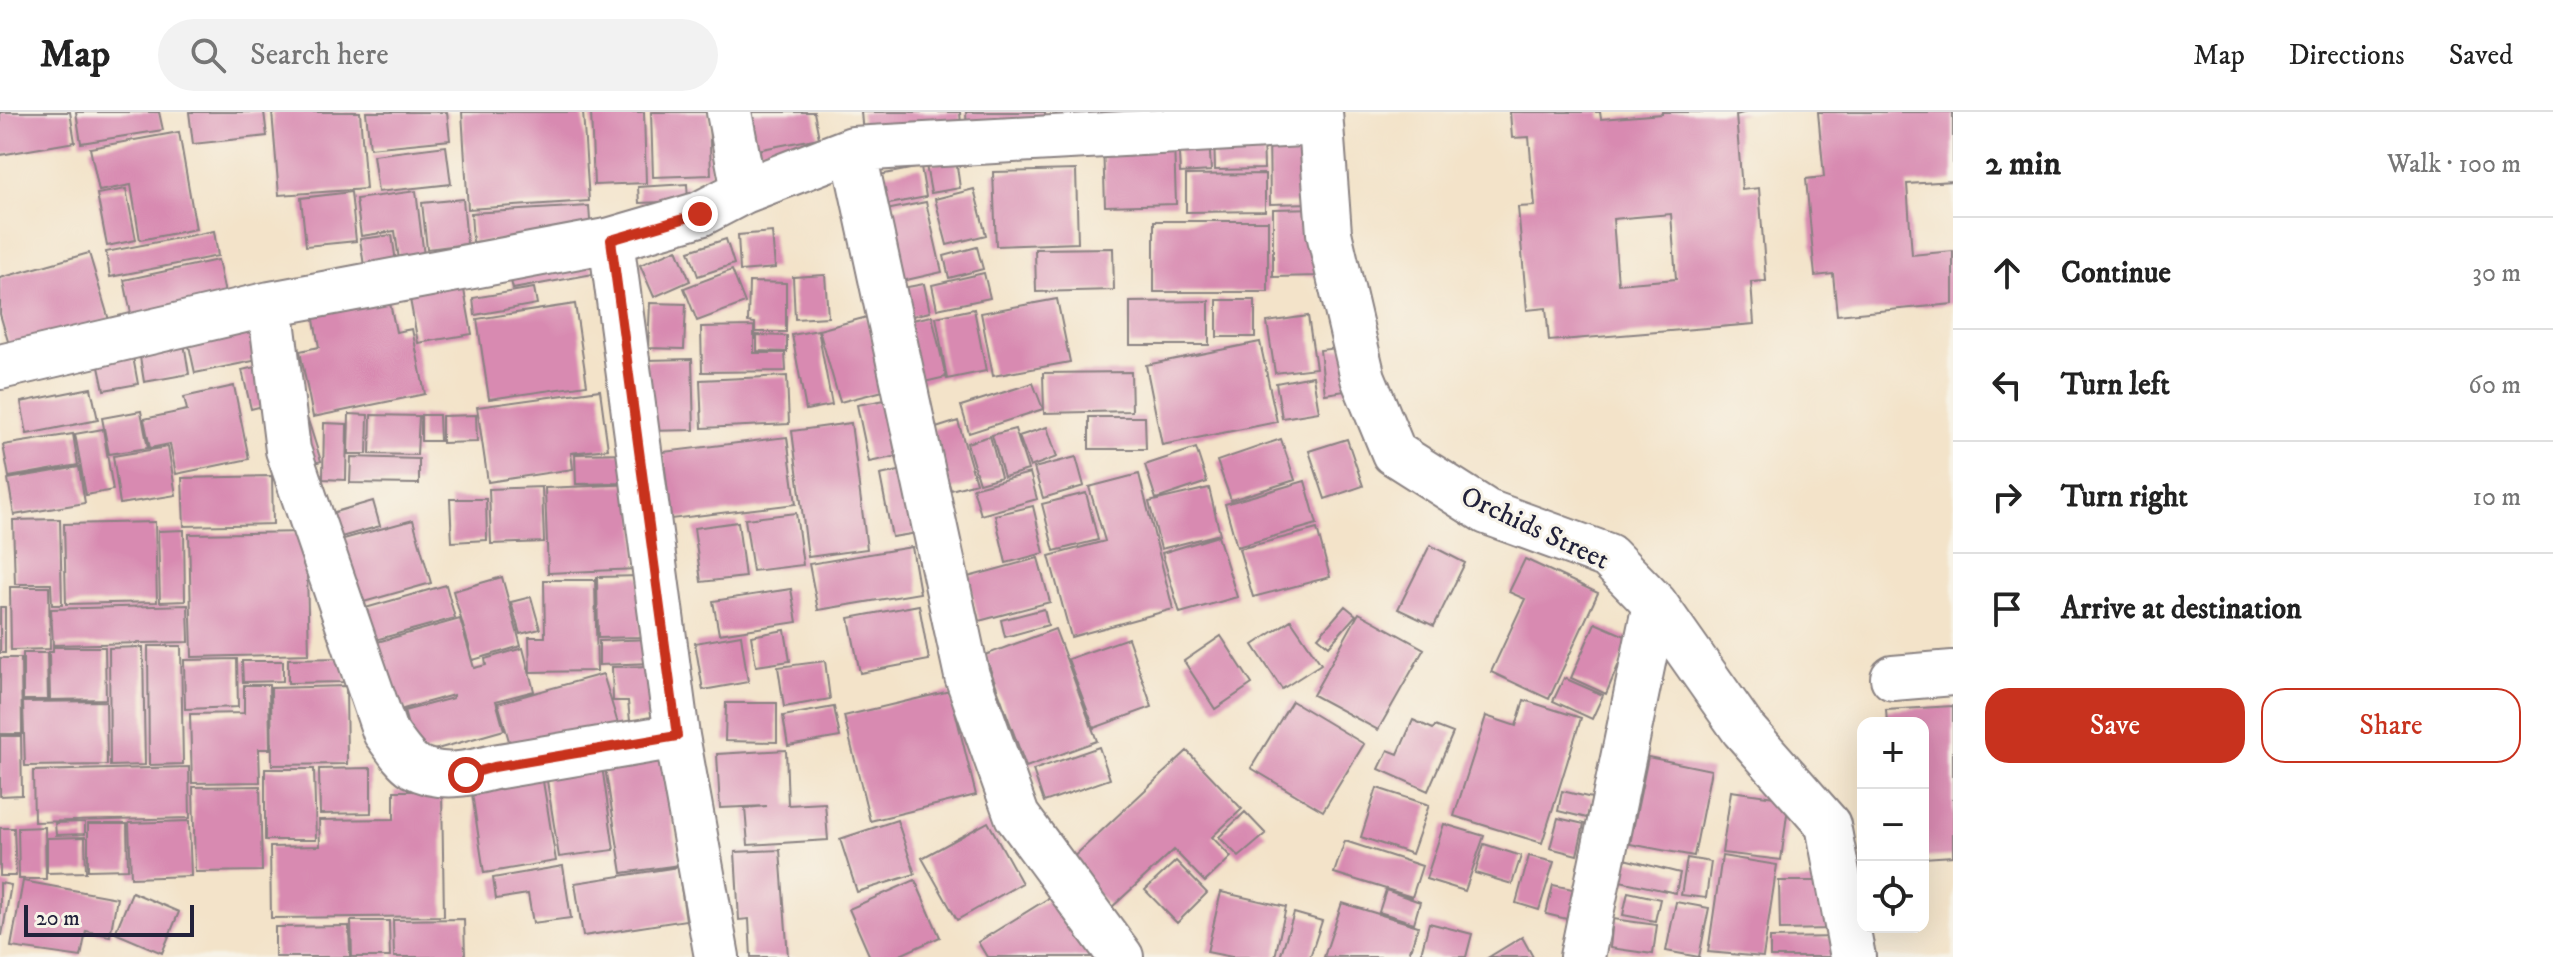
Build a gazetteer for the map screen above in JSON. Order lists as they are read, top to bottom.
{
  "streets": {
    "street": ["Orchids Street"]
  },
  "scale_bar": "20 m",
  "page": {
    "header": "Map",
    "search": "Search here",
    "nav": ["Map", "Directions", "Saved"],
    "heading": ["2 min", "Walk · 100 m"],
    "list": [
      ["Continue", "30 m"],
      ["Turn left", "60 m"],
      ["Turn right", "10 m"],
      "Arrive at destination"
    ],
    "buttons": ["Save", "Share"],
    "map_buttons": ["+", "−"],
    "scale": "20 m"
  }
}
